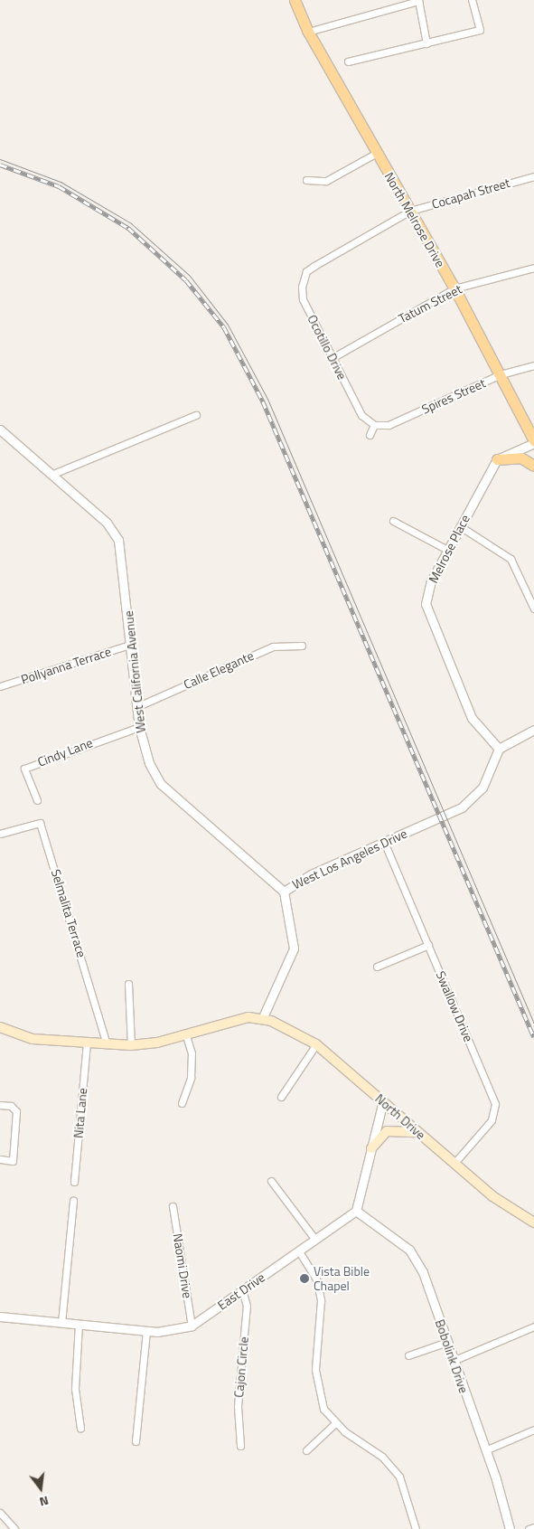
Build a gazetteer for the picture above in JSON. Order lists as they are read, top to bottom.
{
  "streets": {
    "main road": ["North Melrose Drive", "North Drive"],
    "street": [
      "Cocapah Street",
      "Tatum Street",
      "Ocotillo Drive",
      "Spires Street",
      "Melrose Place",
      "Pollyanna Terrace",
      "Calle Elegante",
      "West California Avenue",
      "Cindy Lane",
      "West Los Angeles Drive",
      "Selmalita Terrace",
      "Swallow Drive",
      "Nita Lane",
      "Naomi Drive",
      "East Drive",
      "Bobolink Drive",
      "Cajon Circle"
    ]
  },
  "crossings": [
    ["Cocapah Street", "North Melrose Drive"],
    ["Cocapah Street", "Ocotillo Drive"],
    ["North Melrose Drive", "Tatum Street"],
    ["North Melrose Drive", "Spires Street"],
    ["Tatum Street", "Ocotillo Drive"],
    ["Ocotillo Drive", "Spires Street"],
    ["Melrose Place", "West Los Angeles Drive"],
    ["Pollyanna Terrace", "West California Avenue"],
    ["Calle Elegante", "West California Avenue"],
    ["West California Avenue", "Cindy Lane"],
    ["West California Avenue", "West Los Angeles Drive"],
    ["West Los Angeles Drive", "Swallow Drive"],
    ["West Los Angeles Drive", "North Drive"],
    ["Swallow Drive", "North Drive"],
    ["Naomi Drive", "East Drive"],
    ["East Drive", "Bobolink Drive"],
    ["East Drive", "Cajon Circle"]
  ],
  "places": ["Vista Bible Chapel"],
  "north": "bottom"
}
